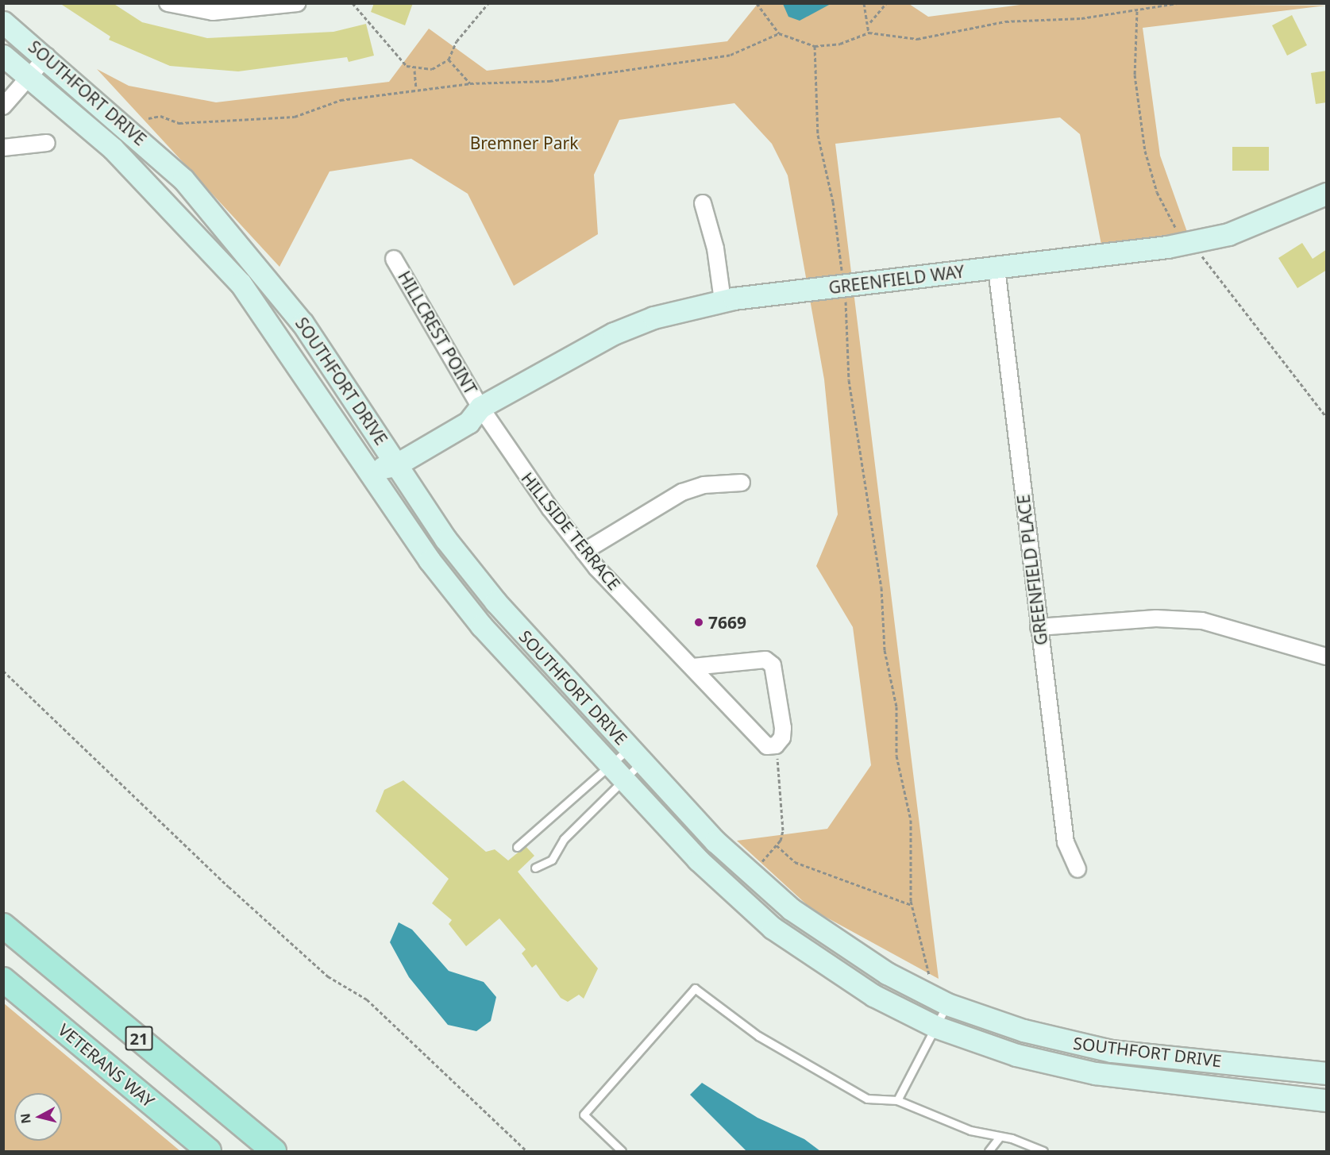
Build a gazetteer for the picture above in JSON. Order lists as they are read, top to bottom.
{
  "streets": {
    "main road": [
      "SOUTHFORT DRIVE",
      "GREENFIELD WAY",
      "21",
      "VETERANS WAY"
    ],
    "street": ["HILLCREST POINT", "HILLSIDE TERRACE", "GREENFIELD PLACE"]
  },
  "crossings": [
    ["SOUTHFORT DRIVE", "GREENFIELD WAY"],
    ["GREENFIELD WAY", "HILLCREST POINT"],
    ["GREENFIELD WAY", "HILLSIDE TERRACE"],
    ["GREENFIELD WAY", "GREENFIELD PLACE"],
    ["HILLCREST POINT", "HILLSIDE TERRACE"]
  ],
  "parks": ["Bremner Park"],
  "places": ["7669"],
  "north": "left"
}
